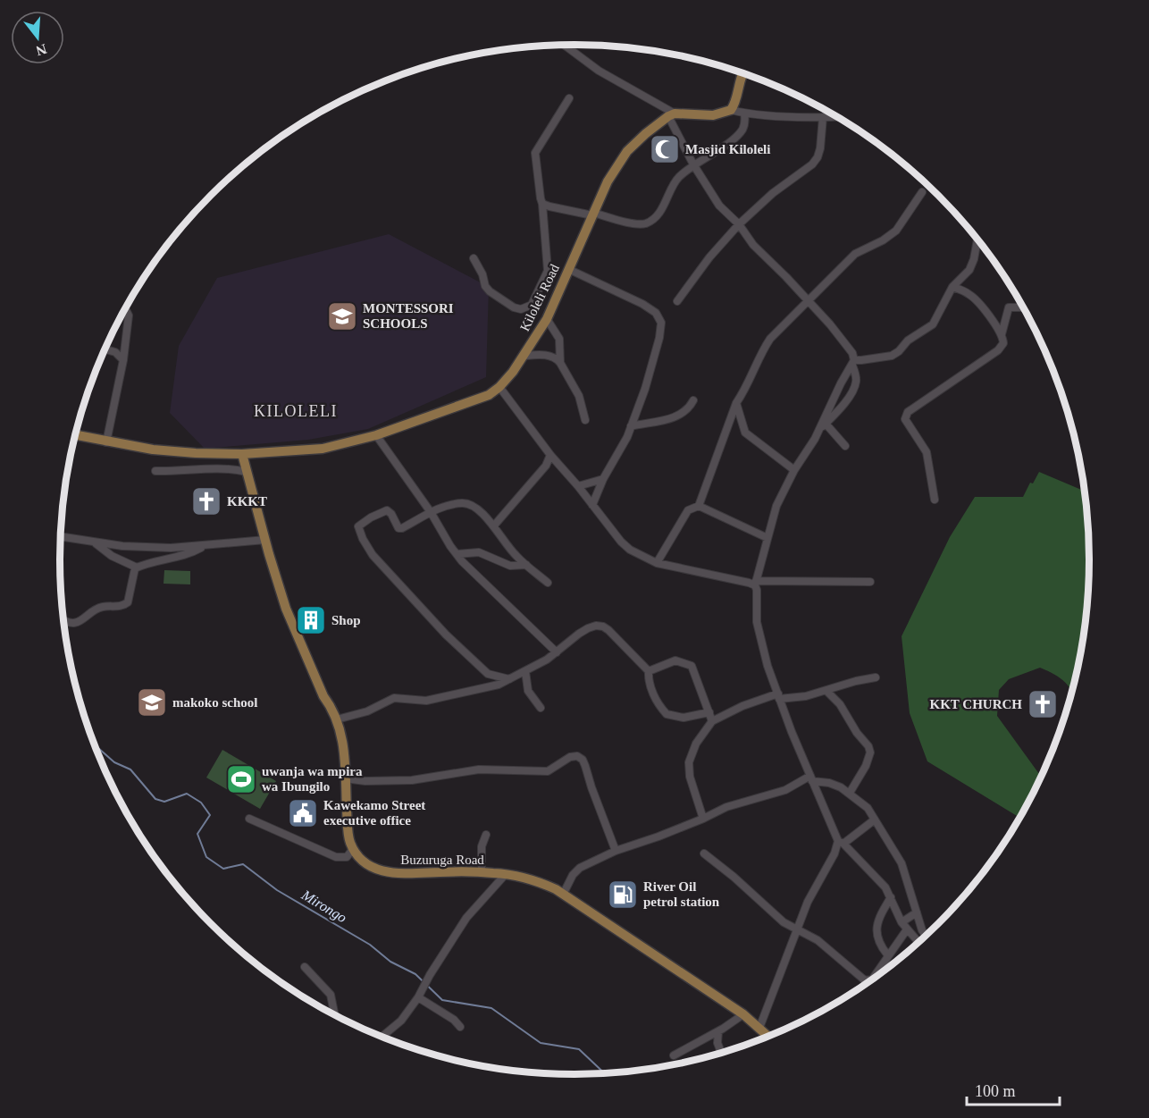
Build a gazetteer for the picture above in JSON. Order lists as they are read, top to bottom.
{
  "streets": {
    "main road": ["Kiloleli Road", "Buzuruga Road"]
  },
  "districts": ["KILOLELI"],
  "water": ["Mirongo"],
  "places": {
    "mosque": ["Masjid Kiloleli"],
    "school or university": ["MONTESSORI SCHOOLS", "makoko school"],
    "church": ["KKKT", "KKT CHURCH"],
    "building": ["Shop"],
    "sports": ["uwanja wa mpira wa Ibungilo"],
    "public building": ["Kawekamo Street executive office"],
    "fuel station": ["River Oil petrol station"]
  },
  "scale_bar": "100 m",
  "north": "bottom"
}
